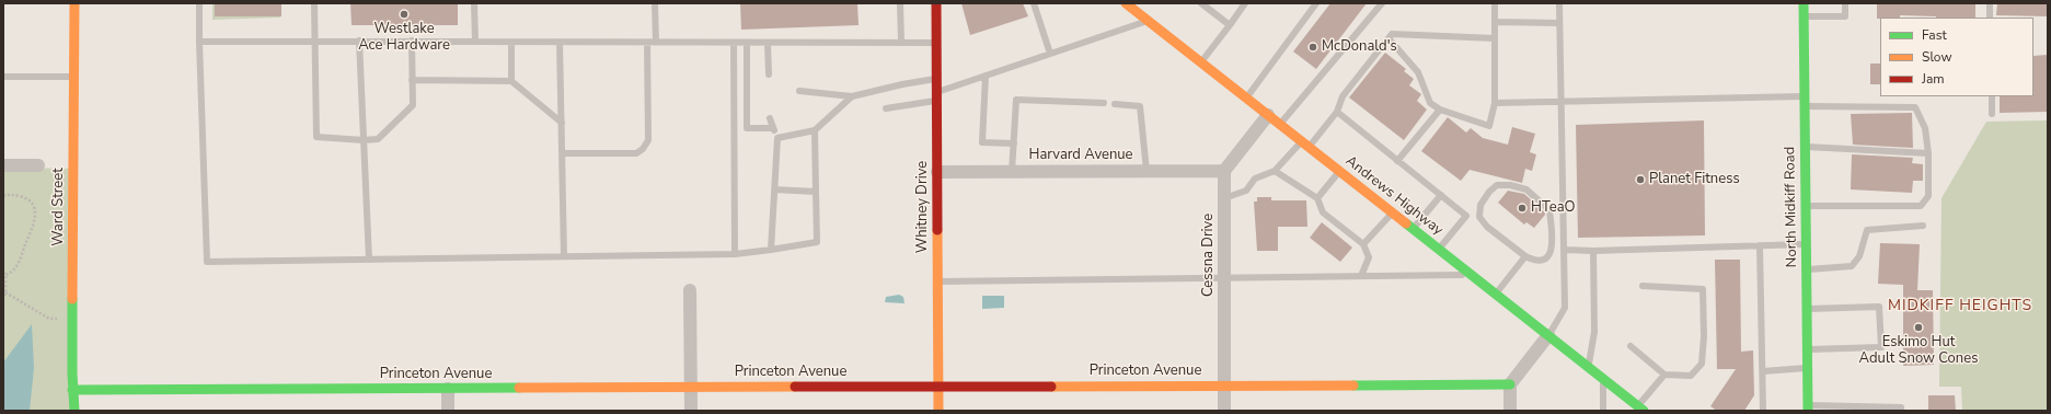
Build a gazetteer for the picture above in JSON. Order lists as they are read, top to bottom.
{
  "streets": {
    "street": [
      "Harvard Avenue",
      "Andrews Highway",
      "Ward Street",
      "Whitney Drive",
      "North Midkiff Road",
      "Cessna Drive",
      "Princeton Avenue"
    ]
  },
  "crossings": [
    ["Harvard Avenue", "Whitney Drive"],
    ["Harvard Avenue", "Cessna Drive"],
    ["Ward Street", "Princeton Avenue"],
    ["Whitney Drive", "Princeton Avenue"],
    ["Cessna Drive", "Princeton Avenue"]
  ],
  "districts": ["MIDKIFF HEIGHTS"],
  "places": [
    "Westlake Ace Hardware",
    "McDonald's",
    "Planet Fitness",
    "HTeaO",
    "Eskimo Hut Adult Snow Cones"
  ],
  "legend": ["Fast", "Slow", "Jam"]
}
